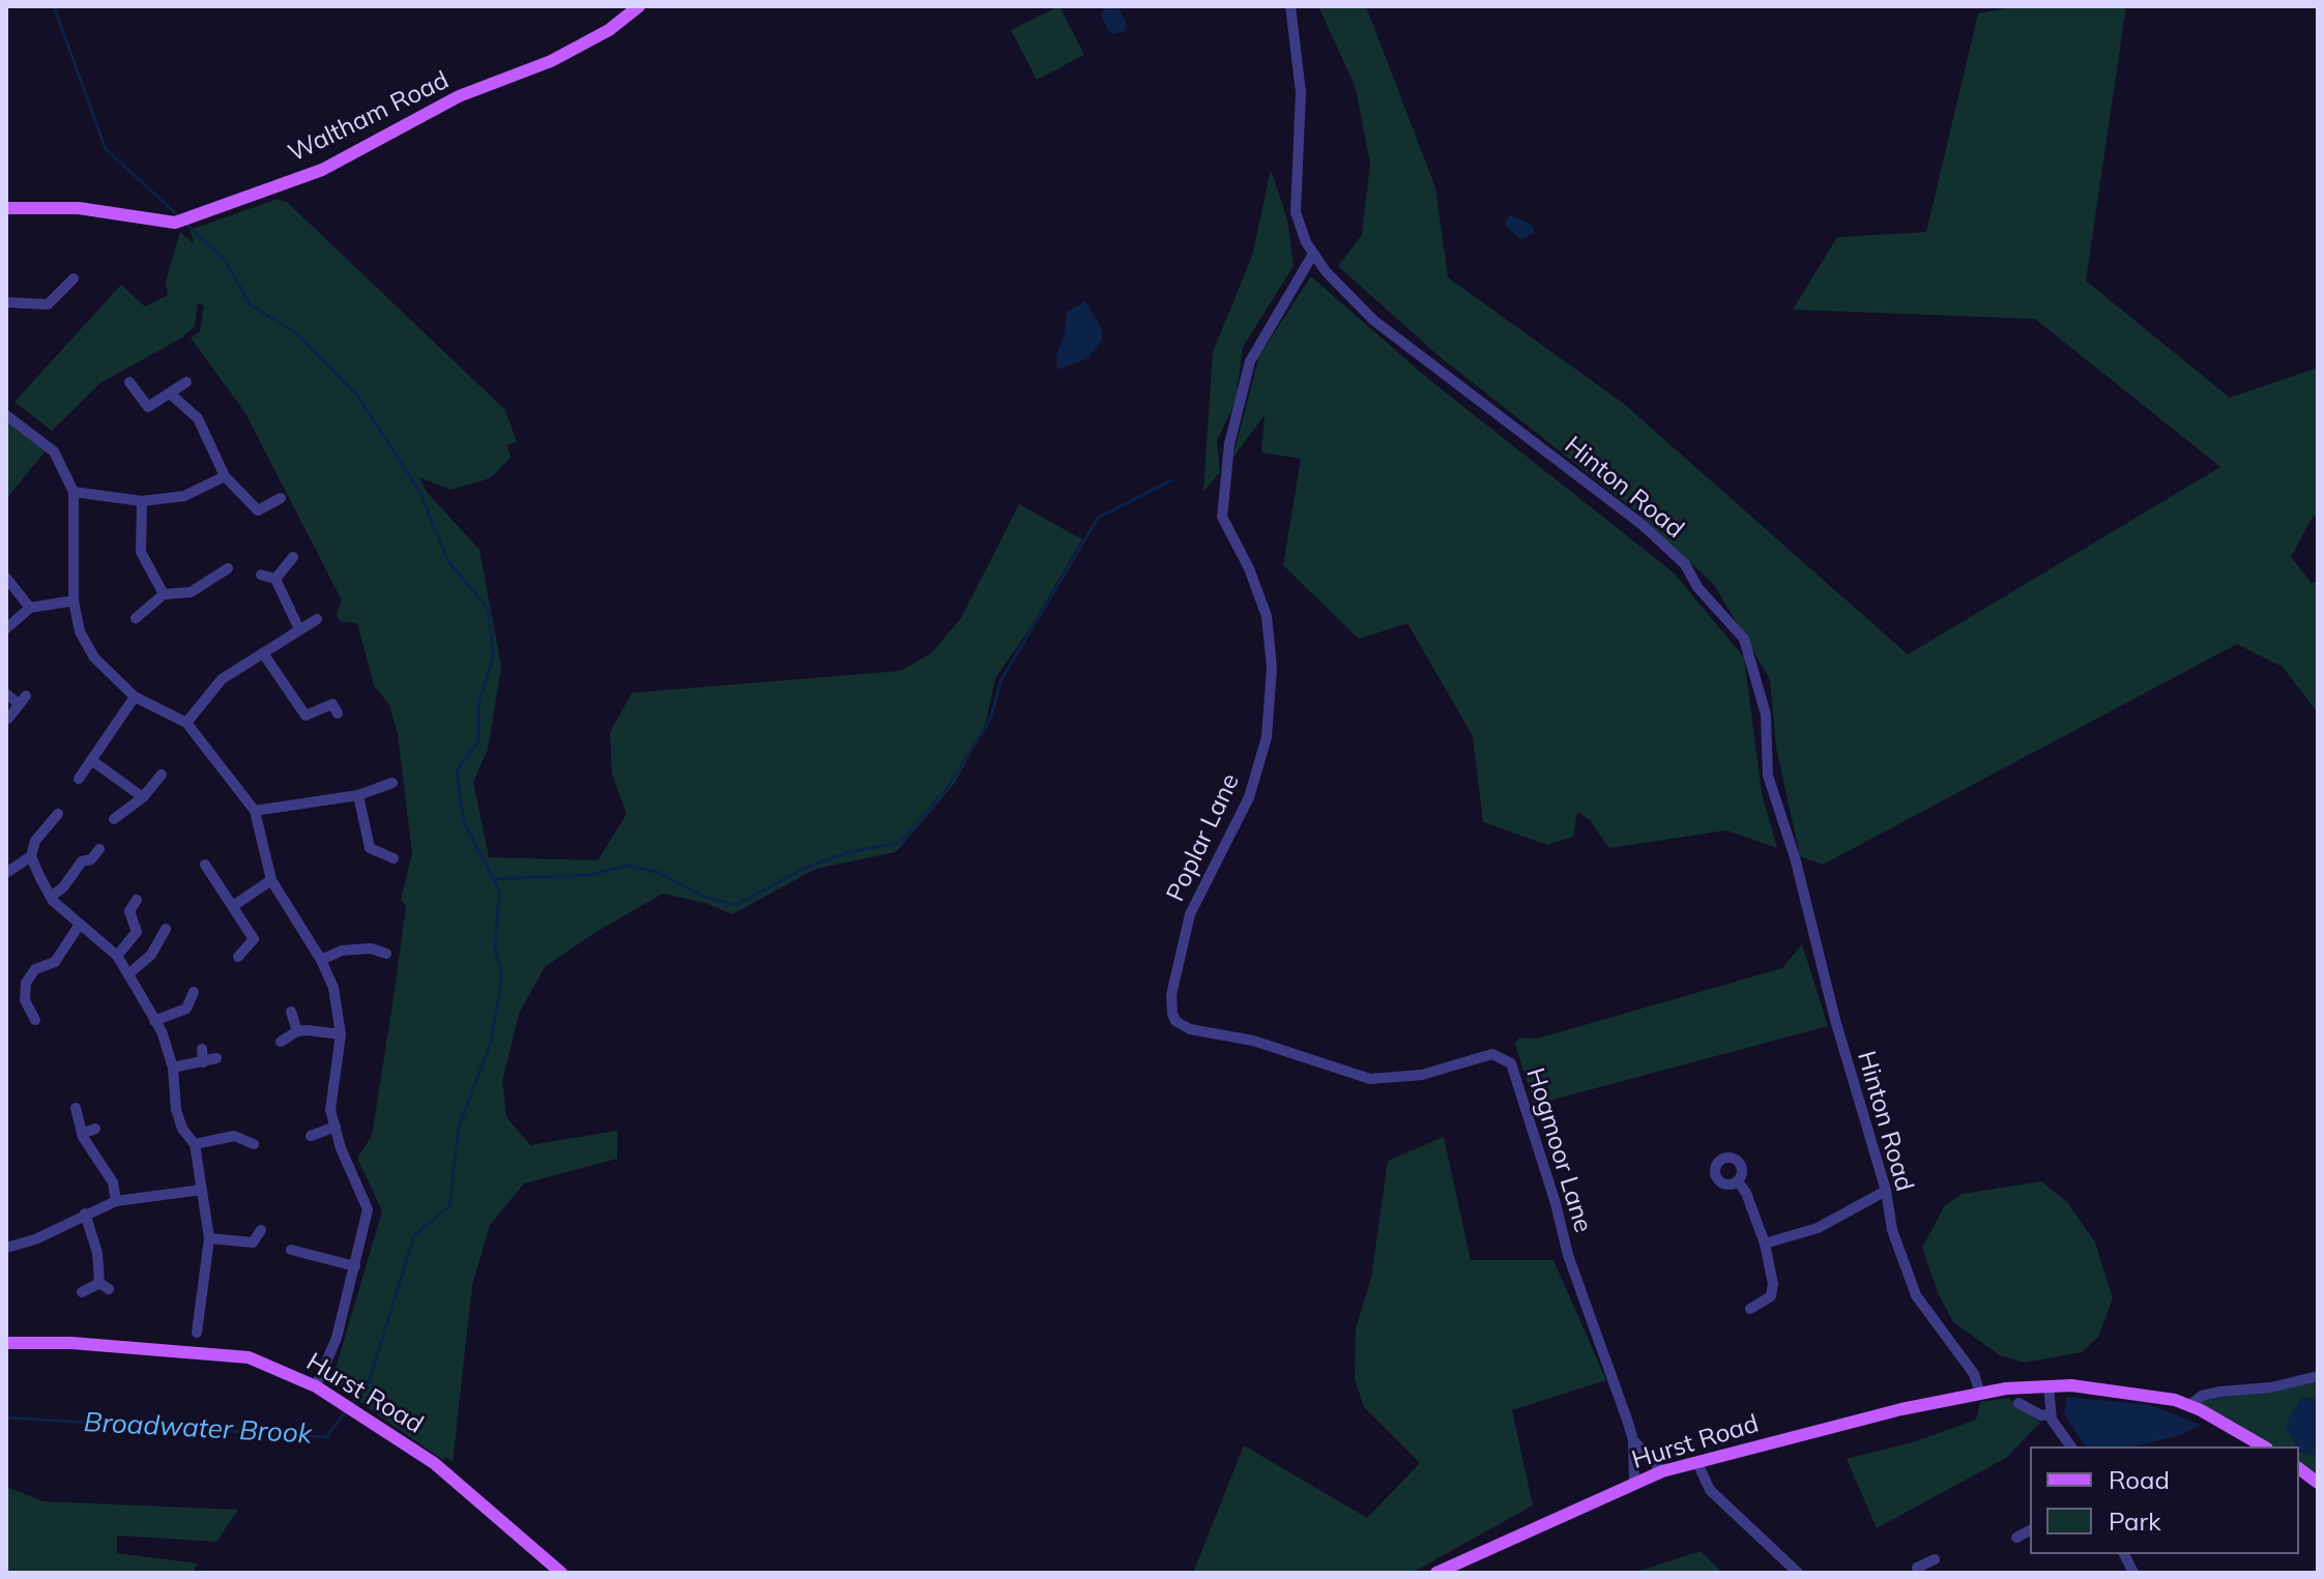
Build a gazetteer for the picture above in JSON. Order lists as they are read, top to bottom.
{
  "streets": {
    "main road": ["Waltham Road", "Hurst Road"],
    "street": ["Hinton Road", "Poplar Lane", "Hogmoor Lane"]
  },
  "crossings": [
    ["Hinton Road", "Poplar Lane"],
    ["Hinton Road", "Hurst Road"],
    ["Poplar Lane", "Hogmoor Lane"],
    ["Hogmoor Lane", "Hurst Road"]
  ],
  "water": ["Broadwater Brook"],
  "legend": ["Road", "Park"]
}
